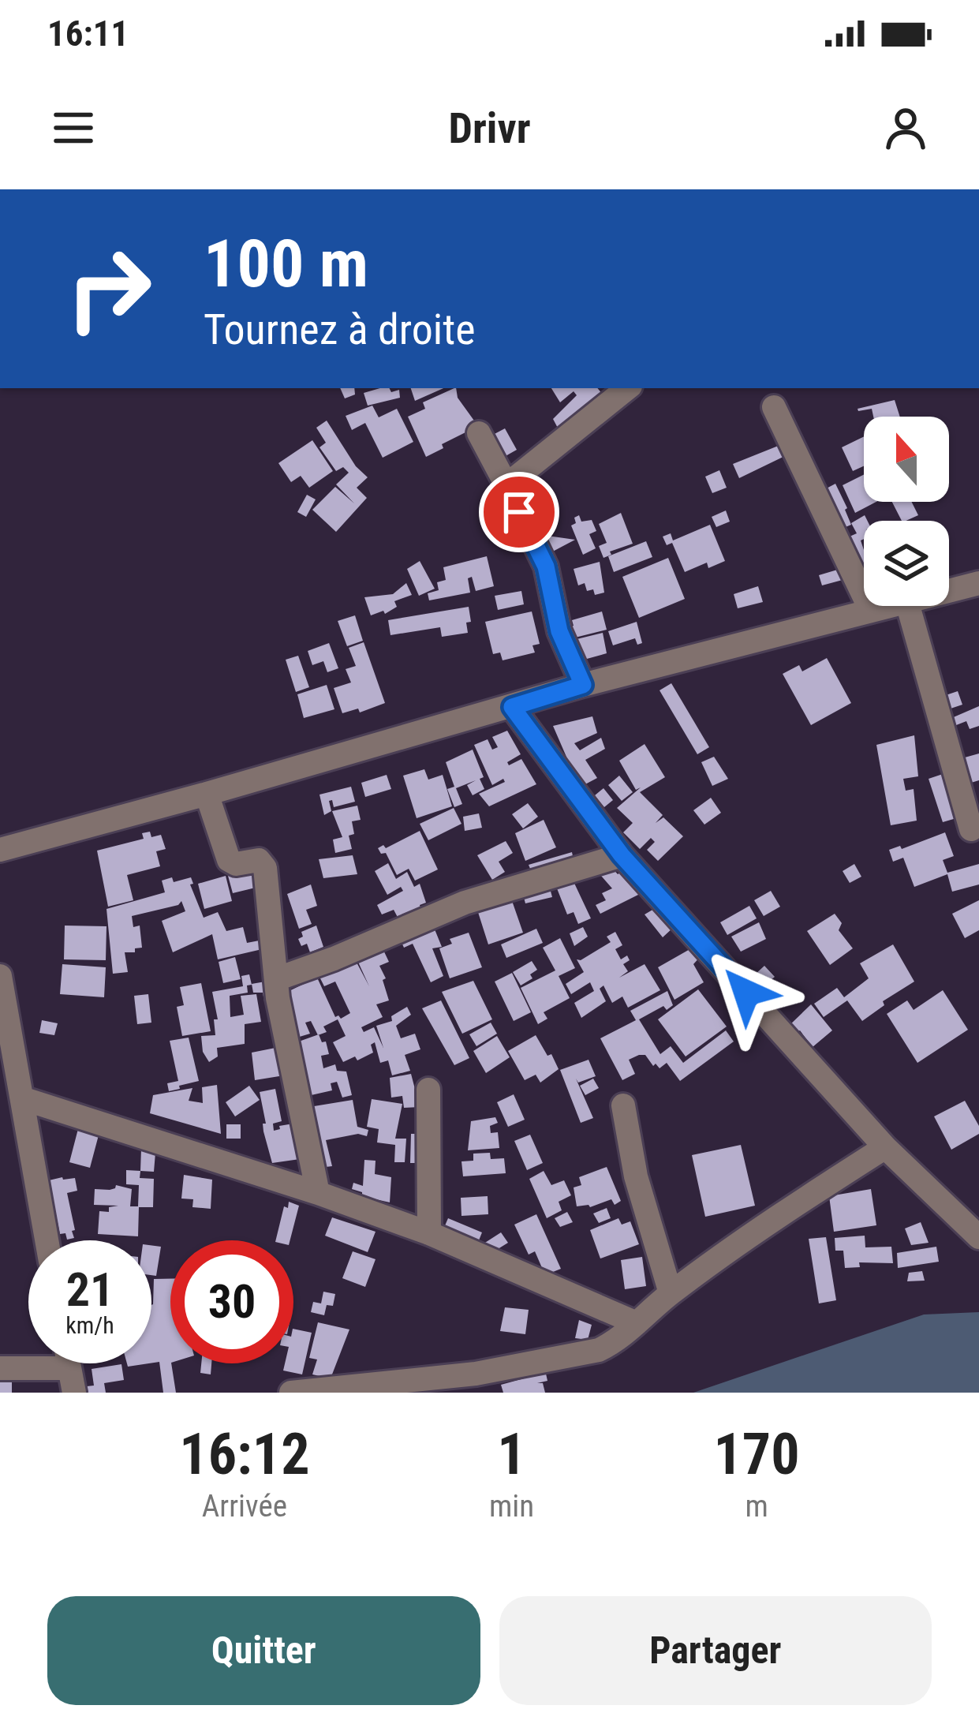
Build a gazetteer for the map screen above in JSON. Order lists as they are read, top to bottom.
{
  "north": "top",
  "page": {
    "status": "16:11",
    "header": "Drivr",
    "turn": ["100 m", "Tournez à droite"],
    "speed": "21 km/h",
    "limit": "30",
    "eta": [
      "16:12",
      "Arrivée",
      "1",
      "min",
      "170",
      "m"
    ],
    "buttons": ["Quitter", "Partager"]
  }
}
